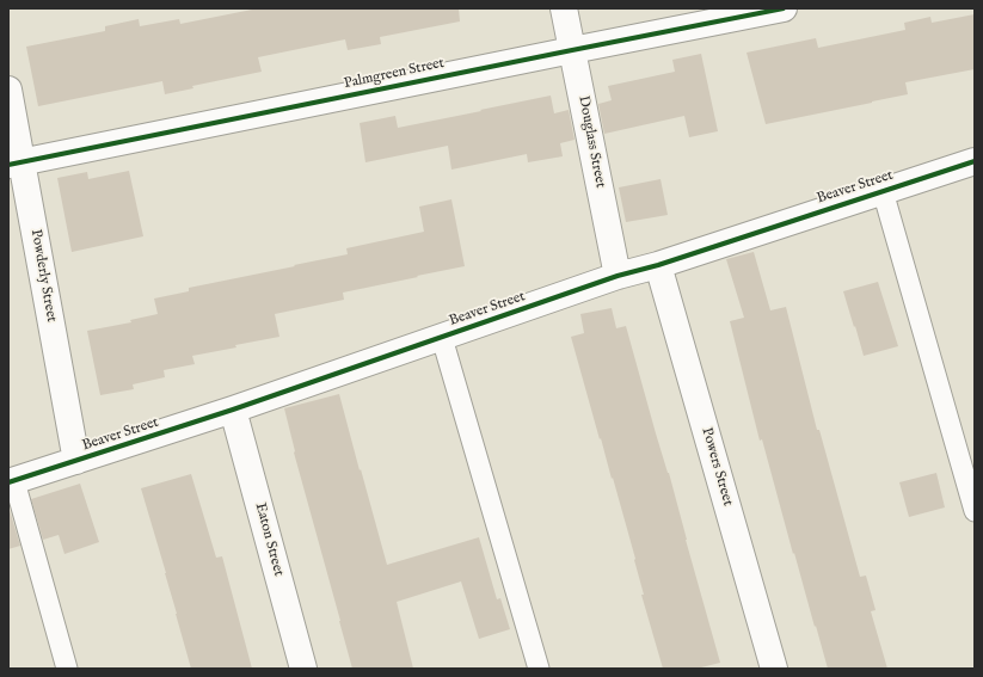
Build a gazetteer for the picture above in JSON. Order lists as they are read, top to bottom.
{
  "streets": {
    "street": [
      "Palmgreen Street",
      "Douglass Street",
      "Beaver Street",
      "Powderly Street",
      "Powers Street",
      "Eaton Street"
    ]
  },
  "crossings": [
    ["Palmgreen Street", "Douglass Street"],
    ["Palmgreen Street", "Powderly Street"],
    ["Douglass Street", "Beaver Street"],
    ["Beaver Street", "Powderly Street"],
    ["Beaver Street", "Powers Street"],
    ["Beaver Street", "Eaton Street"]
  ]
}
